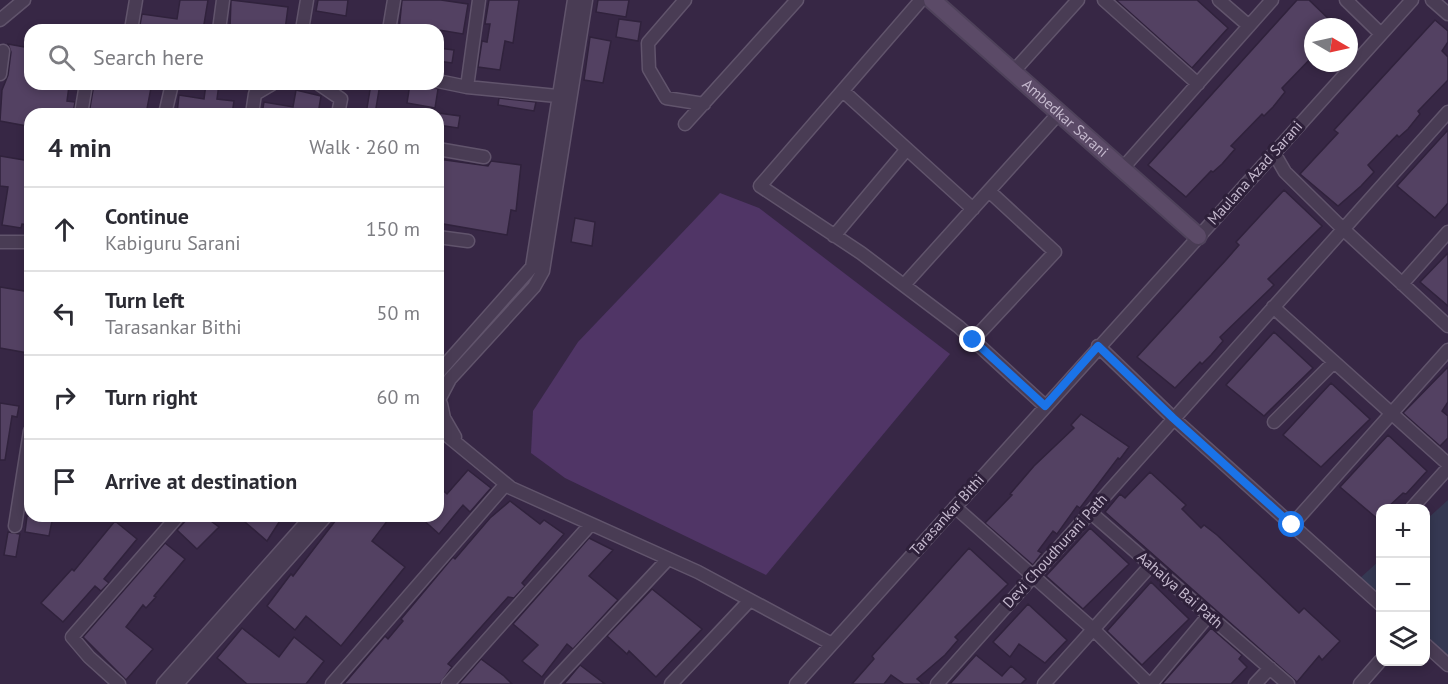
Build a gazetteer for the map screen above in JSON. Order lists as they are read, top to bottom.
{
  "streets": {
    "street": [
      "Ambedkar Sarani",
      "Maulana Azad Sarani",
      "Tarasankar Bithi",
      "Devi Choudhurani Path",
      "Aahalya Bai Path"
    ]
  },
  "crossings": [
    ["Ambedkar Sarani", "Maulana Azad Sarani"],
    ["Maulana Azad Sarani", "Tarasankar Bithi"],
    ["Devi Choudhurani Path", "Aahalya Bai Path"]
  ],
  "north": "right",
  "page": {
    "search": "Search here",
    "heading": ["4 min", "Walk · 260 m"],
    "list": [
      ["Continue", "Kabiguru Sarani", "150 m"],
      ["Turn left", "Tarasankar Bithi", "50 m"],
      ["Turn right", "60 m"],
      "Arrive at destination"
    ],
    "map_buttons": ["+", "−"]
  }
}
